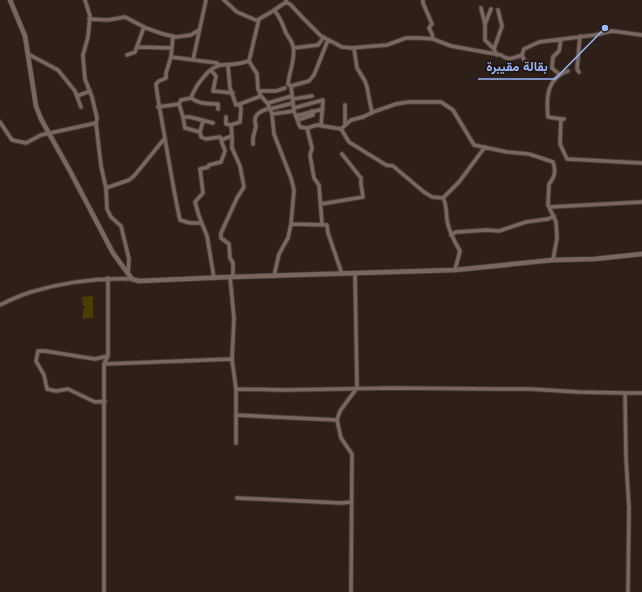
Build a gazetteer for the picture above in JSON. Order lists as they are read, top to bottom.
{
  "places": ["بقالة مقيبرة"]
}
